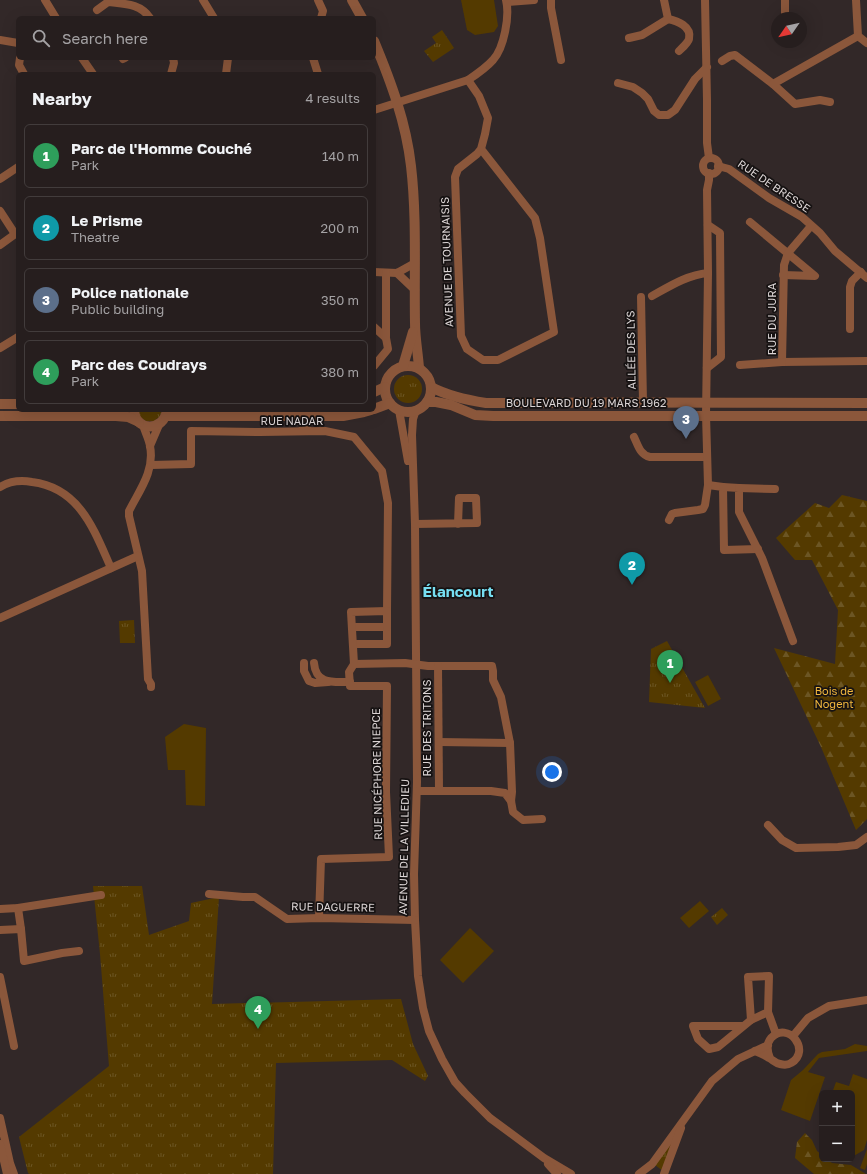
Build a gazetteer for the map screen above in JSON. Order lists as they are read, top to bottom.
{
  "streets": {
    "street": [
      "RUE DE BRESSE",
      "AVENUE DE TOURNAISIS",
      "RUE DU JURA",
      "ALLÉE DES LYS",
      "BOULEVARD DU 19 MARS 1962",
      "RUE NADAR",
      "RUE DES TRITONS",
      "RUE NICÉPHORE NIEPCE",
      "AVENUE DE LA VILLEDIEU",
      "RUE DAGUERRE"
    ]
  },
  "crossings": [
    ["RUE DE BRESSE", "RUE DU JURA"],
    ["ALLÉE DES LYS", "BOULEVARD DU 19 MARS 1962"],
    ["BOULEVARD DU 19 MARS 1962", "AVENUE DE LA VILLEDIEU"],
    ["RUE NICÉPHORE NIEPCE", "RUE DAGUERRE"],
    ["AVENUE DE LA VILLEDIEU", "RUE DAGUERRE"]
  ],
  "districts": ["Élancourt"],
  "parks": ["Bois de Nogent"],
  "north": "bottom left",
  "page": {
    "search": "Search here",
    "heading": ["Nearby", "4 results"],
    "list": [
      {
        "mark": "1",
        "name": "Parc de l'Homme Couché",
        "note": "Park",
        "value": "140 m"
      },
      {
        "mark": "2",
        "name": "Le Prisme",
        "note": "Theatre",
        "value": "200 m"
      },
      {
        "mark": "3",
        "name": "Police nationale",
        "note": "Public building",
        "value": "350 m"
      },
      {
        "mark": "4",
        "name": "Parc des Coudrays",
        "note": "Park",
        "value": "380 m"
      }
    ],
    "pins": [
      "3",
      "2",
      "1",
      "4"
    ],
    "map_buttons": ["+", "−"]
  }
}
